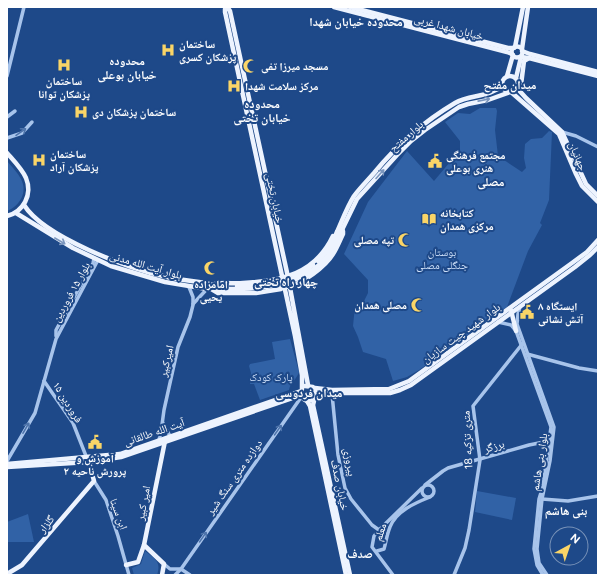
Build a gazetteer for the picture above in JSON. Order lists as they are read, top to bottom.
{
  "streets": {
    "main road": [
      "خیابان شهدا غربی",
      "بلوار مفتح",
      "جهانیان",
      "خیابان تختی",
      "بلوار آیت الله مدنی",
      "بلوار شهید چیت سازیان",
      "آیت الله طالقانی",
      "خیابان صدف",
      "امیر کبیر",
      "ابن سینا",
      "گلزار"
    ],
    "street": [
      "بلوار ۱۵ فروردین",
      "امیرکبیر",
      "۱۵ فروردین",
      "18 متری تزکیه",
      "برزگر",
      "پیروزی",
      "بلوار بنی هاشم",
      "دوازده متری سنگ شیر",
      "معلم"
    ]
  },
  "crossings": [
    ["خیابان تختی", "آیت الله طالقانی"],
    ["خیابان تختی", "دوازده متری سنگ شیر"],
    ["بلوار آیت الله مدنی", "بلوار ۱۵ فروردین"],
    ["بلوار ۱۵ فروردین", "۱۵ فروردین"],
    ["بلوار ۱۵ فروردین", "آیت الله طالقانی"],
    ["بلوار شهید چیت سازیان", "پیروزی"],
    ["بلوار شهید چیت سازیان", "بلوار بنی هاشم"],
    ["بلوار شهید چیت سازیان", "خیابان صدف"],
    ["امیرکبیر", "آیت الله طالقانی"],
    ["۱۵ فروردین", "آیت الله طالقانی"],
    ["آیت الله طالقانی", "دوازده متری سنگ شیر"],
    ["آیت الله طالقانی", "امیر کبیر"],
    ["آیت الله طالقانی", "ابن سینا"],
    ["18 متری تزکیه", "برزگر"],
    ["18 متری تزکیه", "بلوار بنی هاشم"],
    ["برزگر", "بلوار بنی هاشم"],
    ["برزگر", "معلم"],
    ["امیر کبیر", "ابن سینا"],
    ["ابن سینا", "گلزار"]
  ],
  "one_way": ["بلوار ۱۵ فروردین", "دوازده متری سنگ شیر"],
  "districts": [
    "محدوده خیابان شهدا",
    "محدوده خیابان بوعلی",
    "میدان مفتح",
    "محدوده خیابان تختی",
    "مصلی",
    "چهار راه تختی",
    "میدان فردوسی",
    "بنی هاشم",
    "صدف"
  ],
  "parks": ["بوستان جنگلی مصلی", "پارک کودک"],
  "places": {
    "hospital": [
      "ساختمان پزشکان کسری",
      "ساختمان پزشکان توانا",
      "مرکز سلامت شهدا",
      "ساختمان پزشکان دی",
      "ساختمان پزشکان آراد"
    ],
    "mosque": [
      "مسجد میرزا تفی",
      "تپه مصلی",
      "امامزاده یحیی",
      "مصلی همدان"
    ],
    "public building": ["مجتمع فرهنگی هنری بوعلی", "ایستگاه ۸ آتش نشانی", "آموزش و پرورش ناحیه ۲"],
    "library": ["کتابخانه مرکزی همدان"]
  },
  "north": "top right"
}
